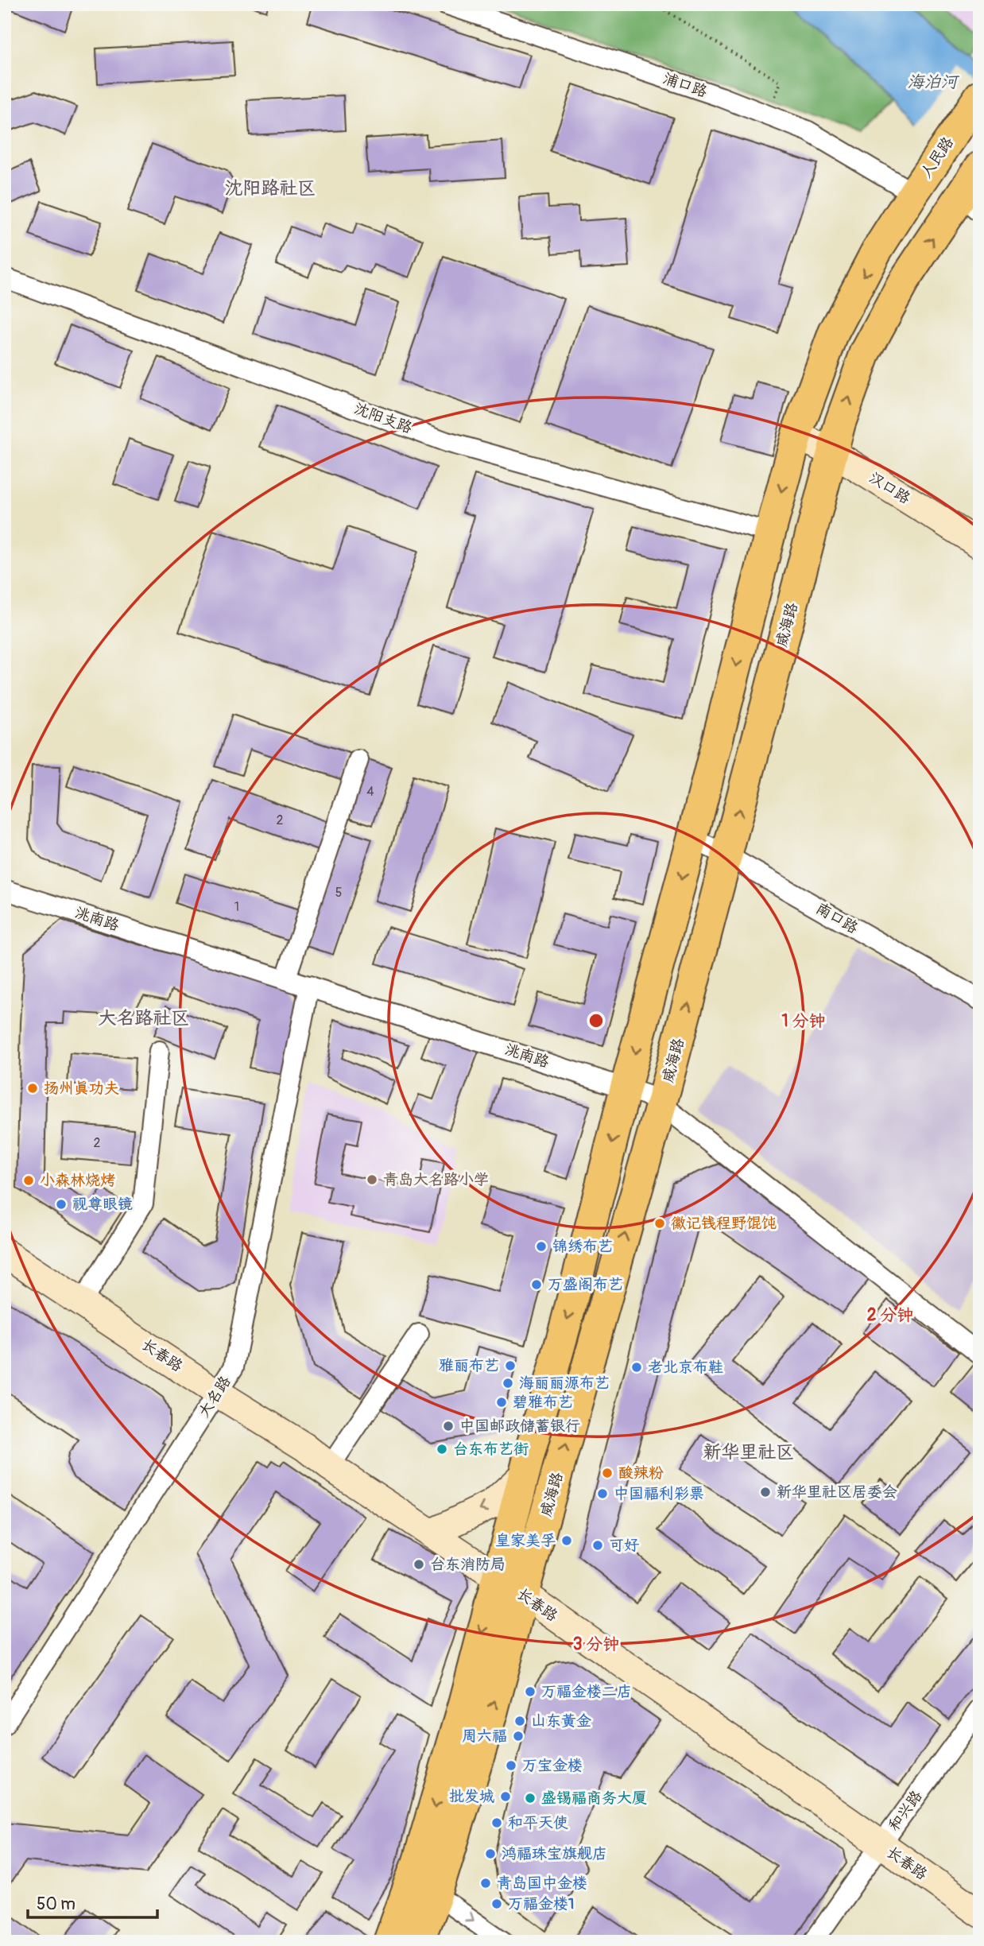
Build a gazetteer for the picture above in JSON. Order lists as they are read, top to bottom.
{
  "streets": {
    "main road": [
      "人民路",
      "汉口路",
      "威海路",
      "长春路"
    ],
    "street": [
      "浦口路",
      "沈阳支路",
      "南口路",
      "洮南路",
      "大名路",
      "和兴路"
    ]
  },
  "crossings": [
    ["浦口路", "人民路"],
    ["浦口路", "威海路"],
    ["人民路", "威海路"],
    ["沈阳支路", "威海路"],
    ["汉口路", "威海路"],
    ["威海路", "南口路"],
    ["威海路", "洮南路"],
    ["威海路", "长春路"],
    ["洮南路", "大名路"],
    ["长春路", "大名路"],
    ["长春路", "和兴路"]
  ],
  "districts": ["沈阳路社区", "大名路社区", "新华里社区"],
  "water": ["海泊河"],
  "places": [
    "扬州真功夫",
    "青岛大名路小学",
    "小森林烧烤",
    "视尊眼镜",
    "徽记钱程野馄饨",
    "锦绣布艺",
    "万盛阁布艺",
    "雅丽布艺",
    "老北京布鞋",
    "海丽丽源布艺",
    "碧雅布艺",
    "中国邮政储蓄银行",
    "台东布艺街",
    "酸辣粉",
    "新华里社区居委会",
    "中国福利彩票",
    "皇家美孚",
    "可好",
    "台东消防局",
    "万福金楼二店",
    "山东黄金",
    "周六福",
    "万宝金楼",
    "批发城",
    "盛锡福商务大厦",
    "和平天使",
    "鸿福珠宝旗舰店",
    "青岛国中金楼",
    "万福金楼1"
  ],
  "house_numbers": [
    "4",
    "2",
    "5",
    "1",
    "2"
  ],
  "scale_bar": "50 m",
  "rings": ["1 分钟", "2 分钟", "3 分钟"]
}
